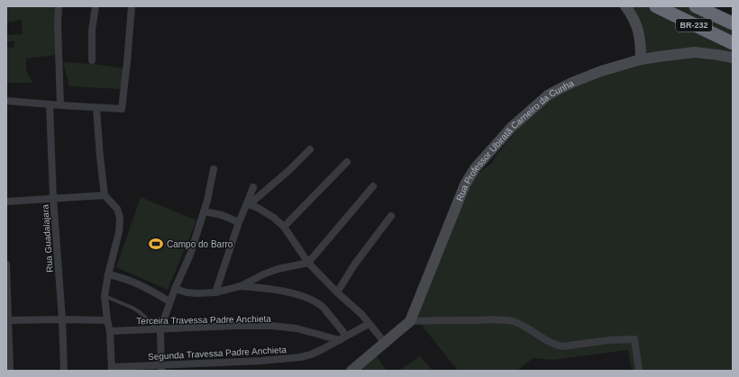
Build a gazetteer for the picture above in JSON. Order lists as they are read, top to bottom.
{
  "streets": {
    "highway": ["BR-232"],
    "street": [
      "Rua Professor Ubiratã Carneiro da Cunha",
      "Rua Guadalajara",
      "Terceira Travessa Padre Anchieta",
      "Segunda Travessa Padre Anchieta"
    ]
  },
  "crossings": [
    ["Terceira Travessa Padre Anchieta", "Segunda Travessa Padre Anchieta"]
  ],
  "places": {
    "sports": ["Campo do Barro"]
  }
}
